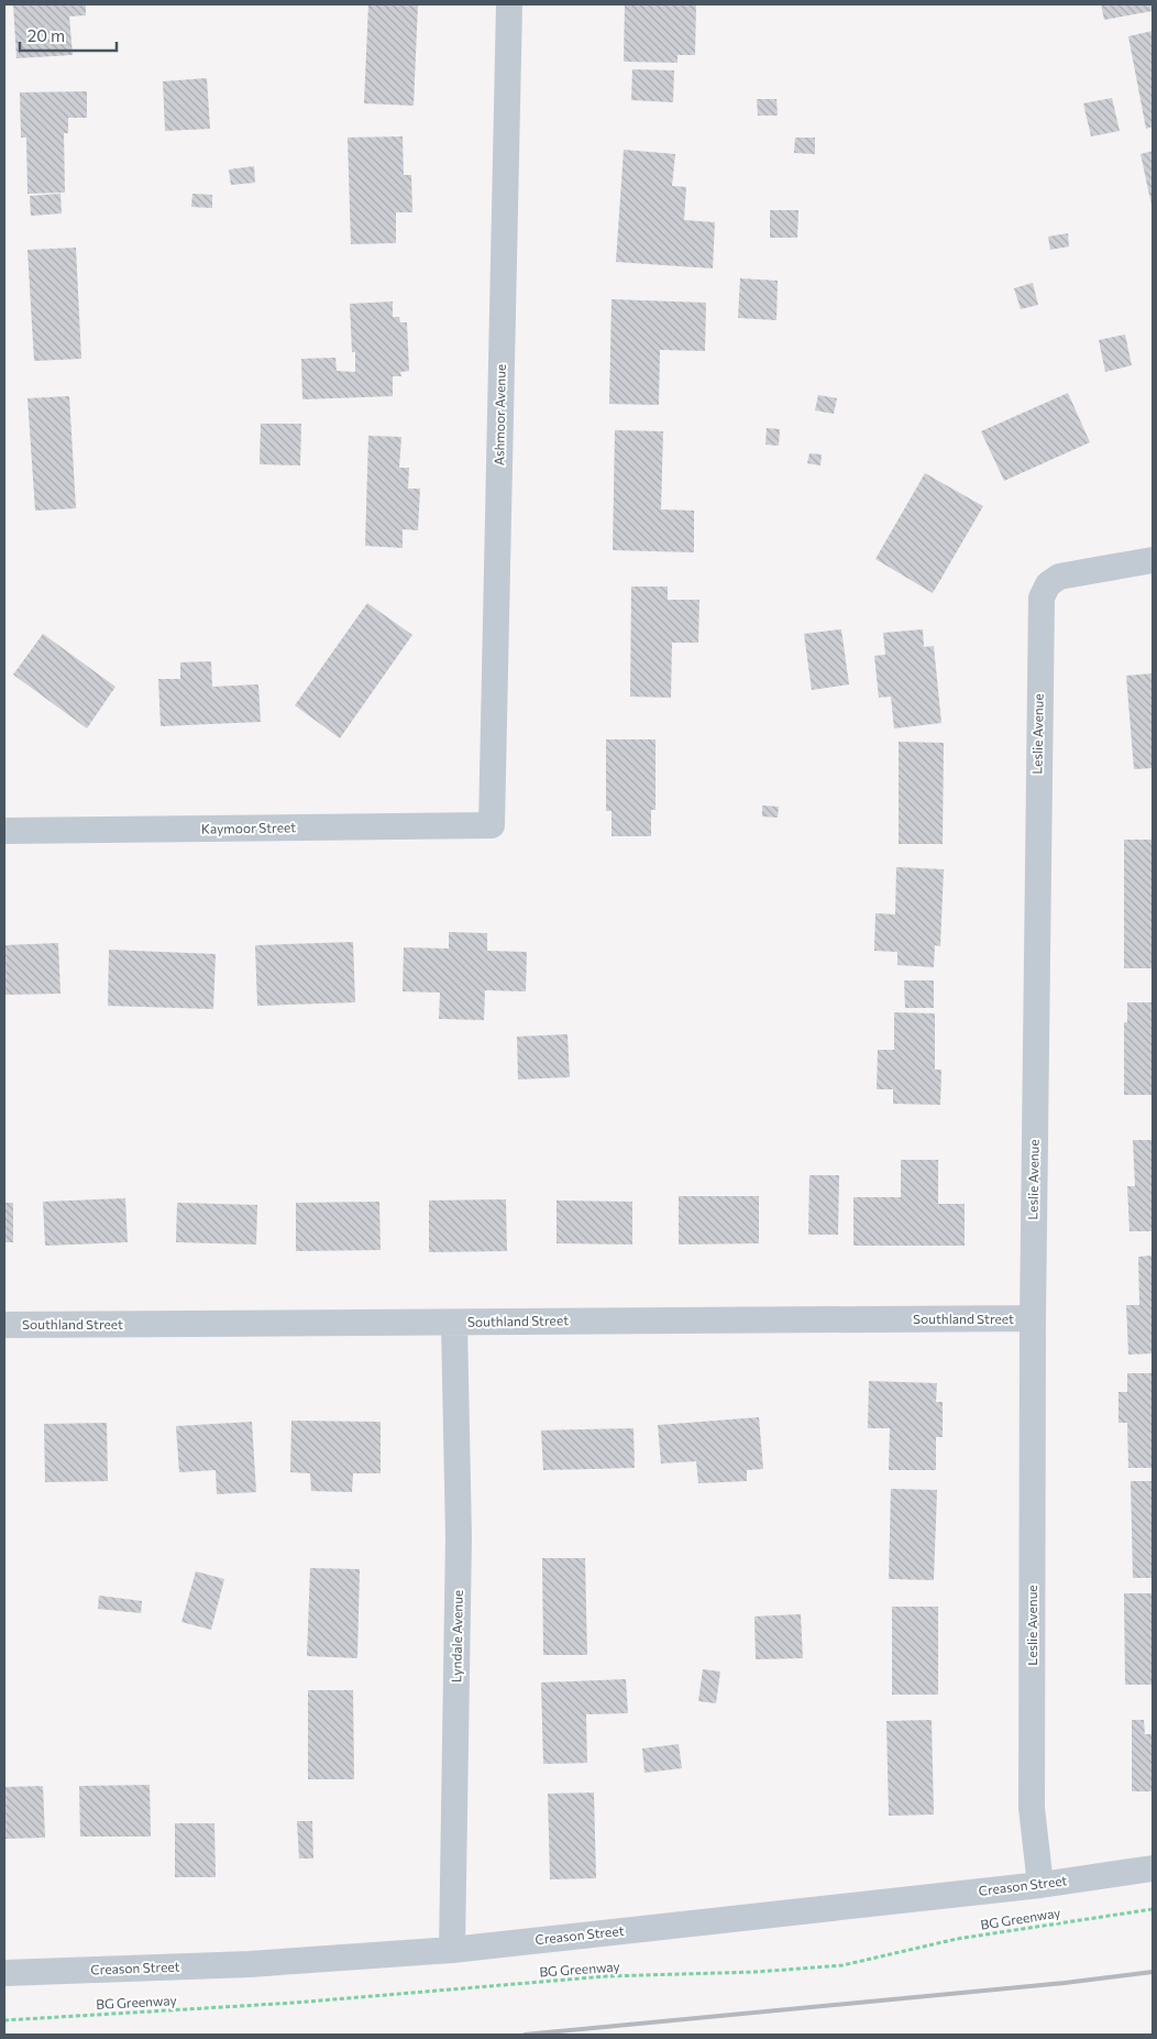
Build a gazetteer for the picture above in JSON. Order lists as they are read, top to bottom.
{
  "streets": {
    "street": [
      "Ashmoor Avenue",
      "Leslie Avenue",
      "Kaymoor Street",
      "Southland Street",
      "Lyndale Avenue",
      "Creason Street"
    ],
    "path": ["BG Greenway"]
  },
  "crossings": [
    ["Ashmoor Avenue", "Kaymoor Street"],
    ["Leslie Avenue", "Southland Street"],
    ["Leslie Avenue", "Creason Street"],
    ["Southland Street", "Lyndale Avenue"],
    ["Lyndale Avenue", "Creason Street"]
  ],
  "scale_bar": "20 m"
}
